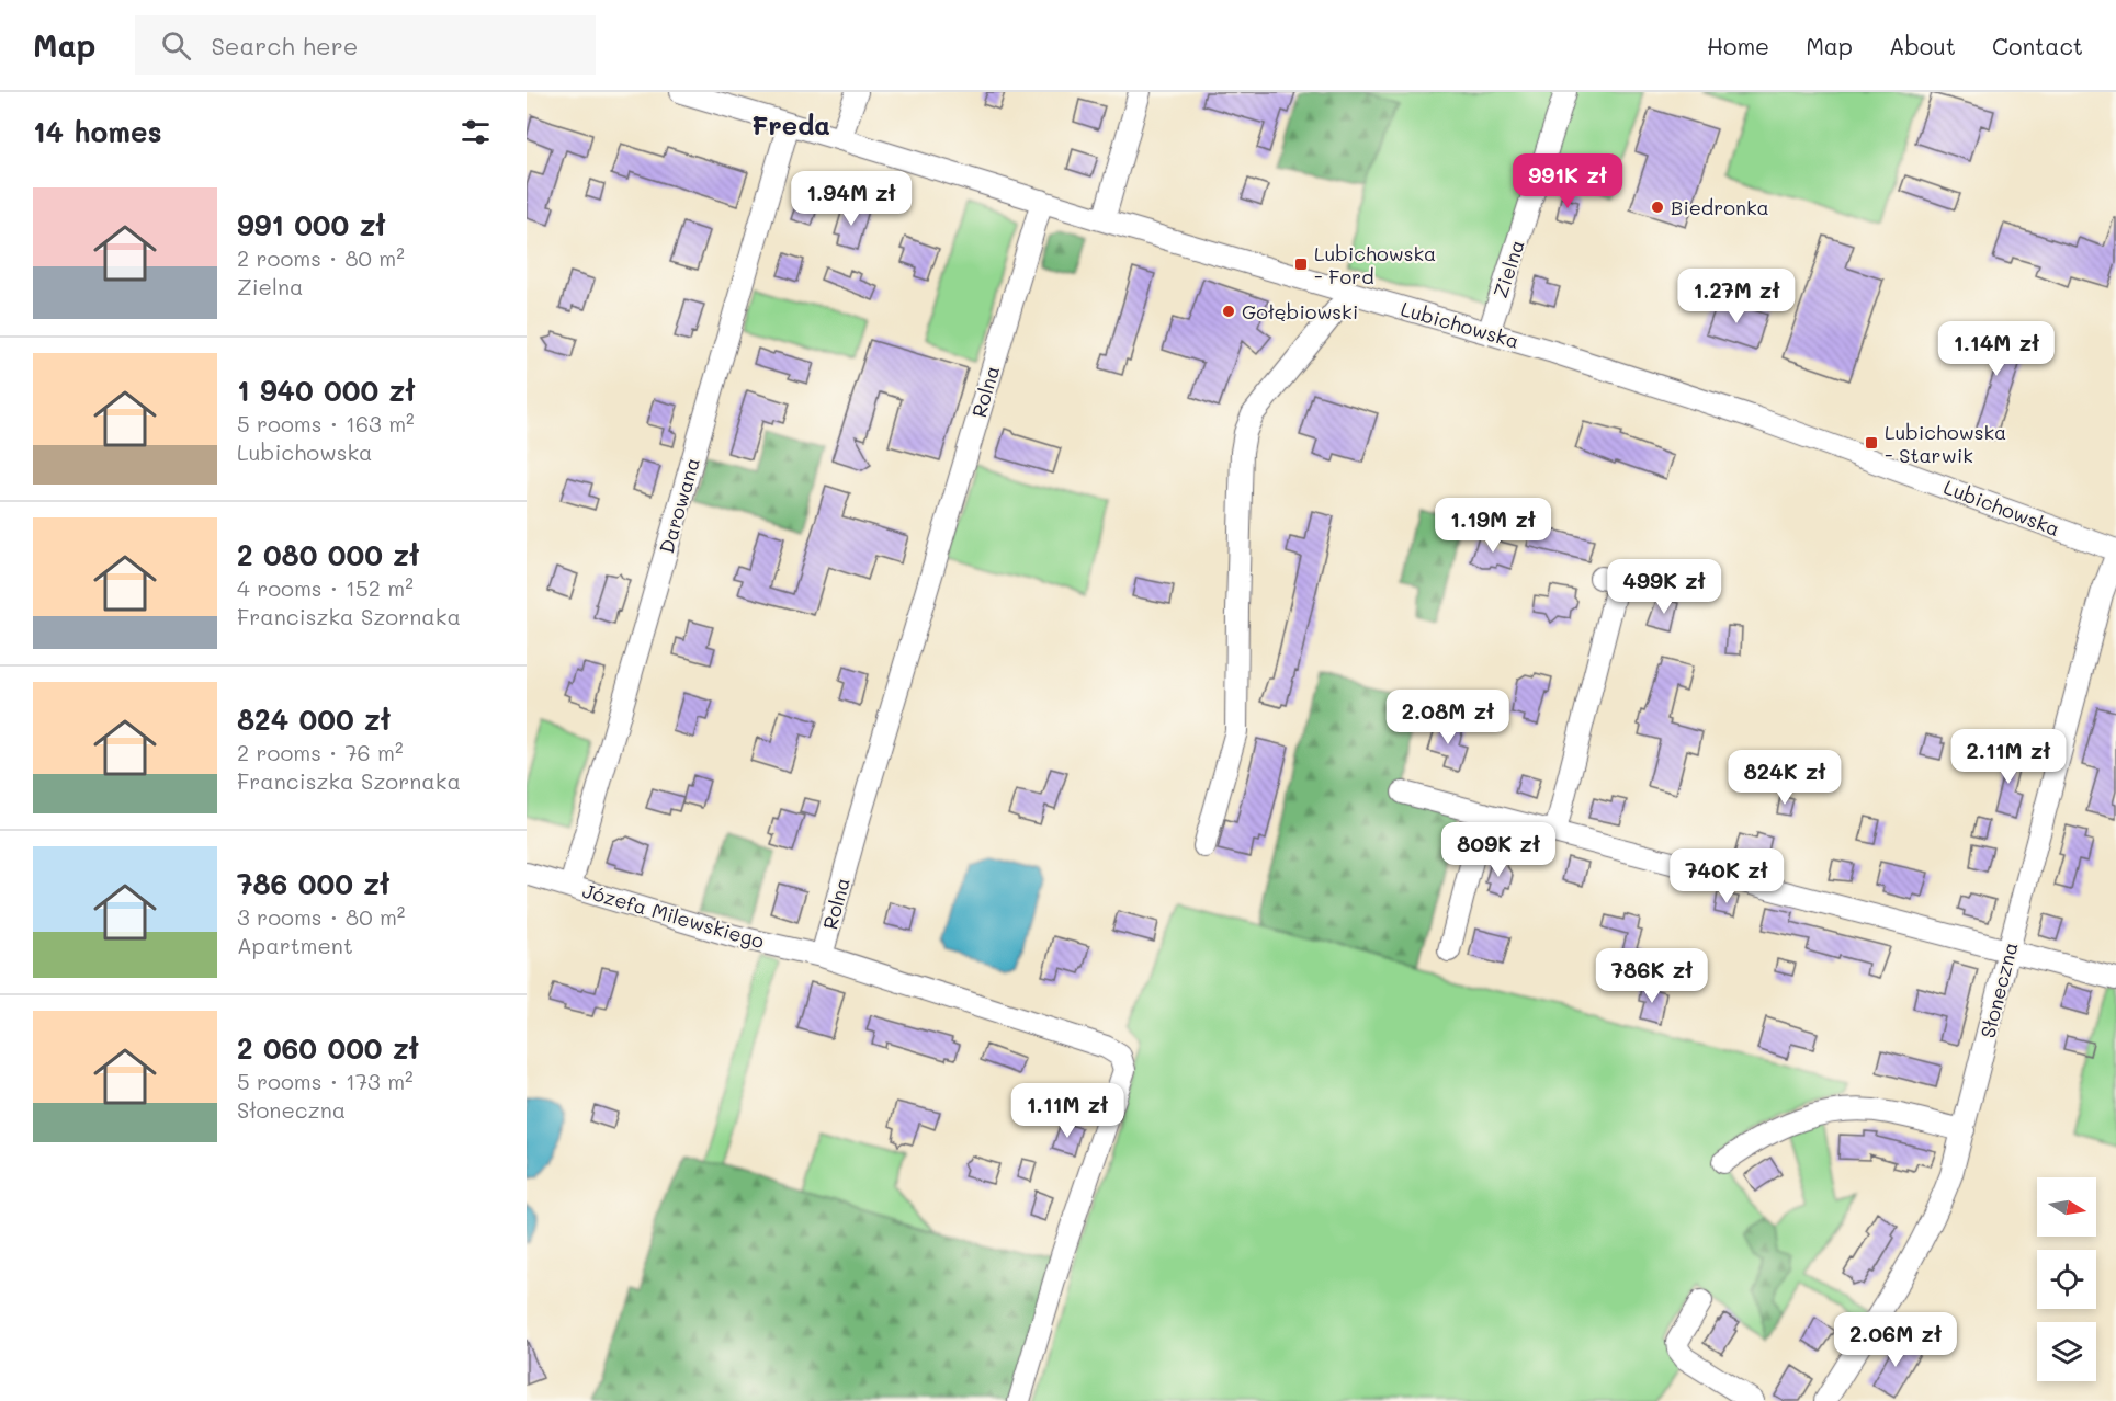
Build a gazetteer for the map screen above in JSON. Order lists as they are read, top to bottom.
{
  "streets": {
    "street": [
      "Zielna",
      "Lubichowska",
      "Rolna",
      "Darowana",
      "Józefa Milewskiego",
      "Słoneczna"
    ]
  },
  "crossings": [
    ["Zielna", "Lubichowska"],
    ["Lubichowska", "Rolna"],
    ["Lubichowska", "Darowana"],
    ["Lubichowska", "Słoneczna"],
    ["Rolna", "Józefa Milewskiego"],
    ["Darowana", "Józefa Milewskiego"]
  ],
  "districts": ["Freda"],
  "places": {
    "other": ["Biedronka", "Gołębiowski"],
    "transit": ["Lubichowska - Ford", "Lubichowska - Starwik"]
  },
  "north": "right",
  "page": {
    "header": "Map",
    "search": "Search here",
    "nav": [
      "Home",
      "Map",
      "About",
      "Contact"
    ],
    "heading": "14 homes",
    "price": [
      "991K zł",
      "1.94M zł",
      "1.27M zł",
      "1.14M zł",
      "1.19M zł",
      "499K zł",
      "2.08M zł",
      "2.11M zł",
      "824K zł",
      "809K zł",
      "740K zł",
      "786K zł",
      "1.11M zł",
      "2.06M zł"
    ],
    "list": [
      {
        "name": "991 000 zł",
        "note": "2 rooms · 80 m² · Zielna"
      },
      {
        "name": "1 940 000 zł",
        "note": "5 rooms · 163 m² · Lubichowska"
      },
      {
        "name": "2 080 000 zł",
        "note": "4 rooms · 152 m² · Franciszka Szornaka"
      },
      {
        "name": "824 000 zł",
        "note": "2 rooms · 76 m² · Franciszka Szornaka"
      },
      {
        "name": "786 000 zł",
        "note": "3 rooms · 80 m² · Apartment"
      },
      {
        "name": "2 060 000 zł",
        "note": "5 rooms · 173 m² · Słoneczna"
      }
    ]
  }
}
